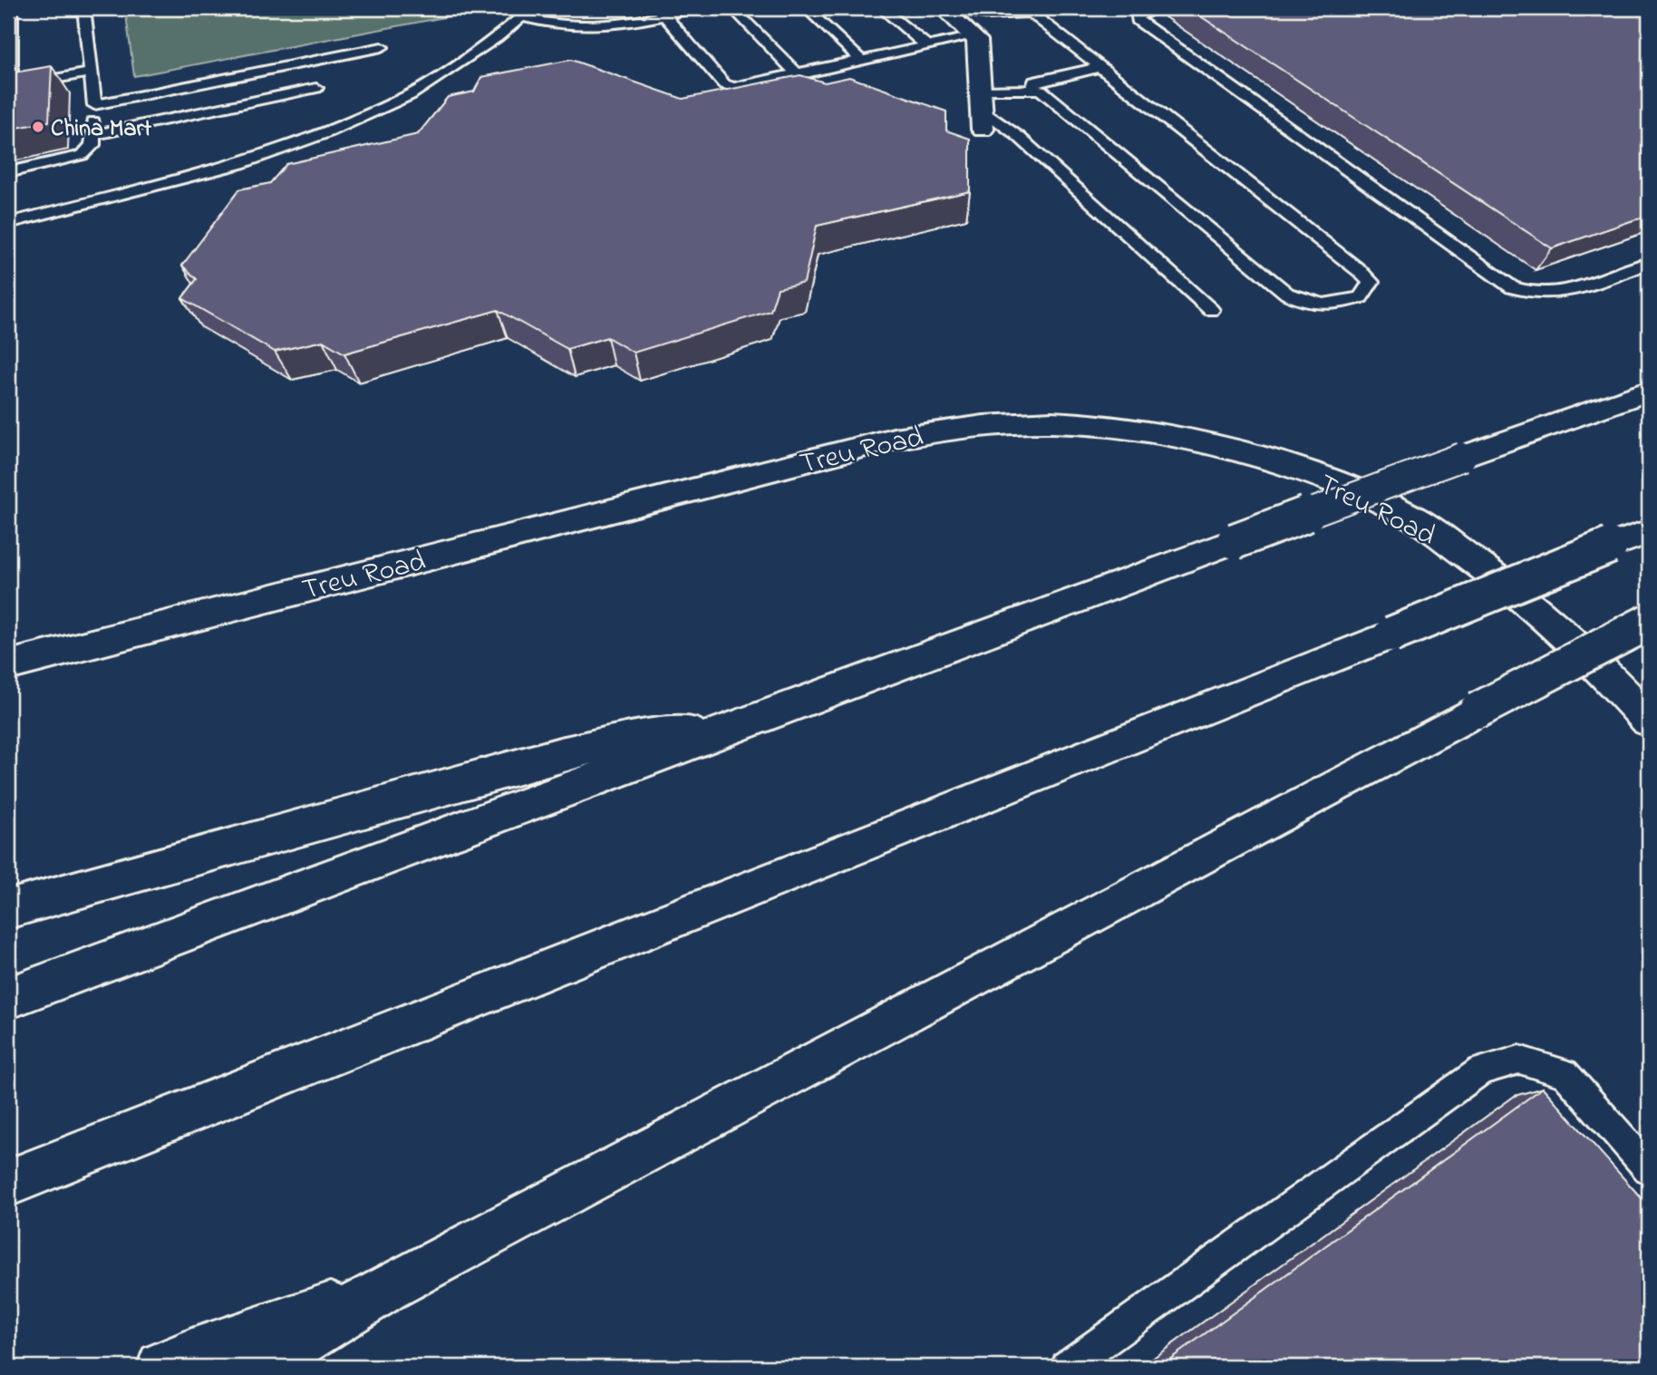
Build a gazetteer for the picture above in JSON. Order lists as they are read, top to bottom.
{
  "streets": {
    "main road": ["Treu Road"]
  },
  "places": ["China Mart"]
}
